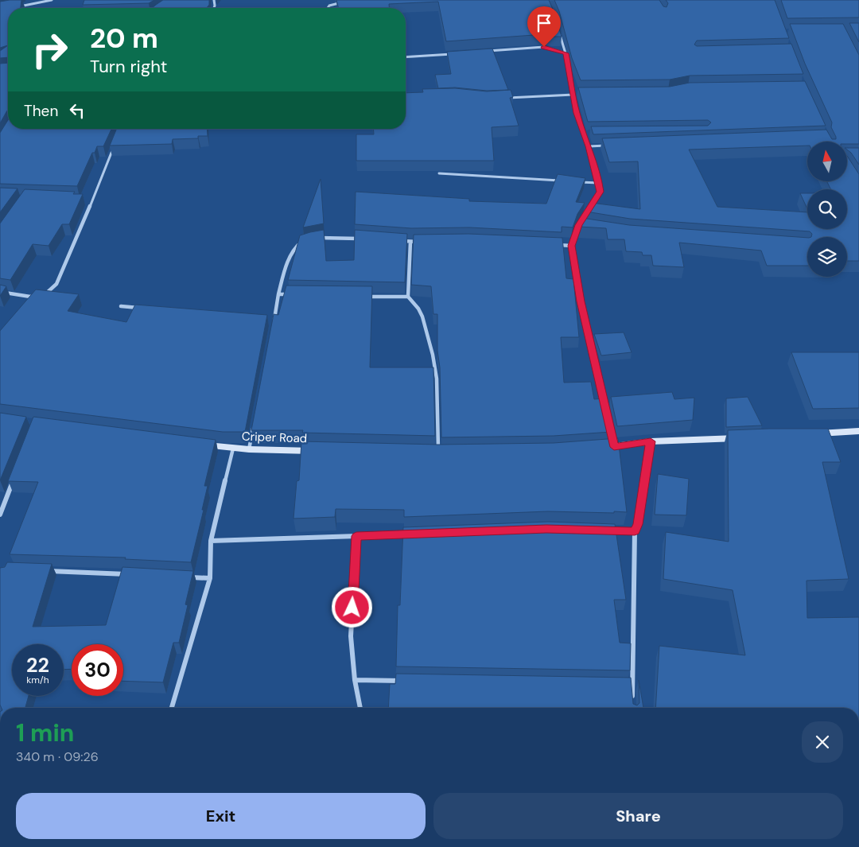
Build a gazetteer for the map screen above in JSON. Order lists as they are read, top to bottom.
{
  "streets": {
    "main road": ["Criper Road"]
  },
  "north": "top",
  "page": {
    "turn": ["20 m", "Turn right"],
    "then": "Then",
    "speed": "22 km/h",
    "limit": "30",
    "heading": ["1 min", "340 m · 09:26"],
    "buttons": ["Exit", "Share"]
  }
}
